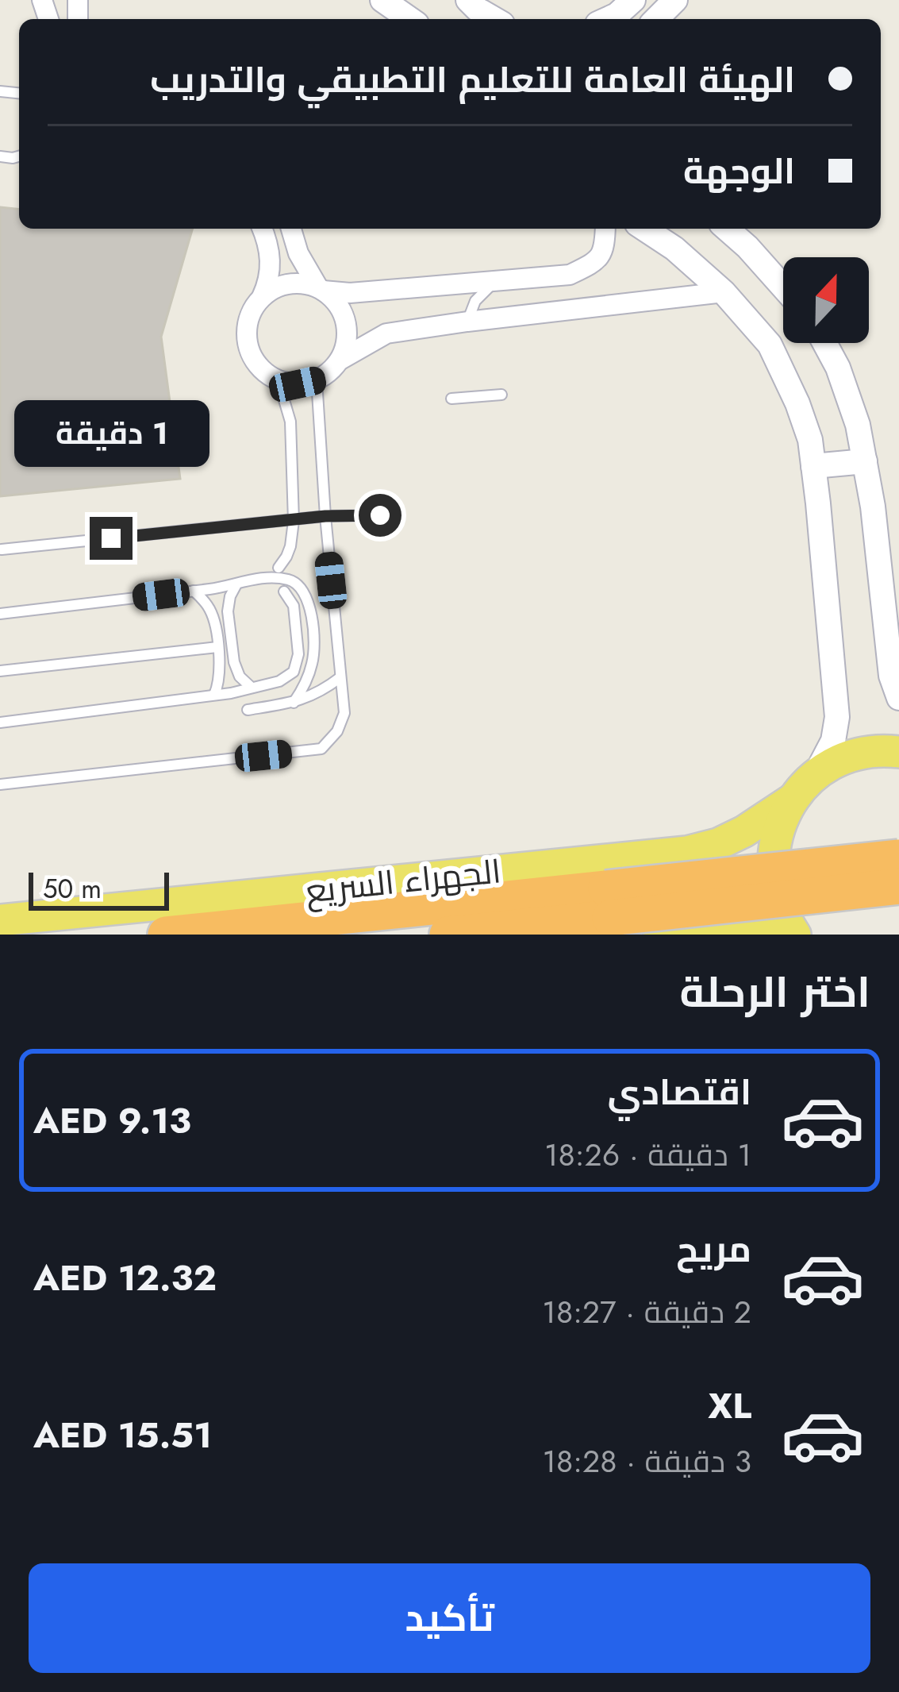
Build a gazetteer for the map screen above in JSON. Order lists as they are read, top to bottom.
{
  "streets": {
    "highway": ["الجهراء السريع"]
  },
  "scale_bar": "50 m",
  "north": "top",
  "page": {
    "banner": ["الهيئة العامة للتعليم التطبيقي والتدريب", "الوجهة"],
    "bubble": "1 دقيقة",
    "scale": "50 m",
    "heading": "اختر الرحلة",
    "list": [
      {
        "name": "اقتصادي",
        "note": "1 دقيقة · 18:26",
        "value": "AED 9.13"
      },
      {
        "name": "مريح",
        "note": "2 دقيقة · 18:27",
        "value": "AED 12.32"
      },
      {
        "name": "XL",
        "note": "3 دقيقة · 18:28",
        "value": "AED 15.51"
      }
    ],
    "buttons": "تأكيد"
  }
}
